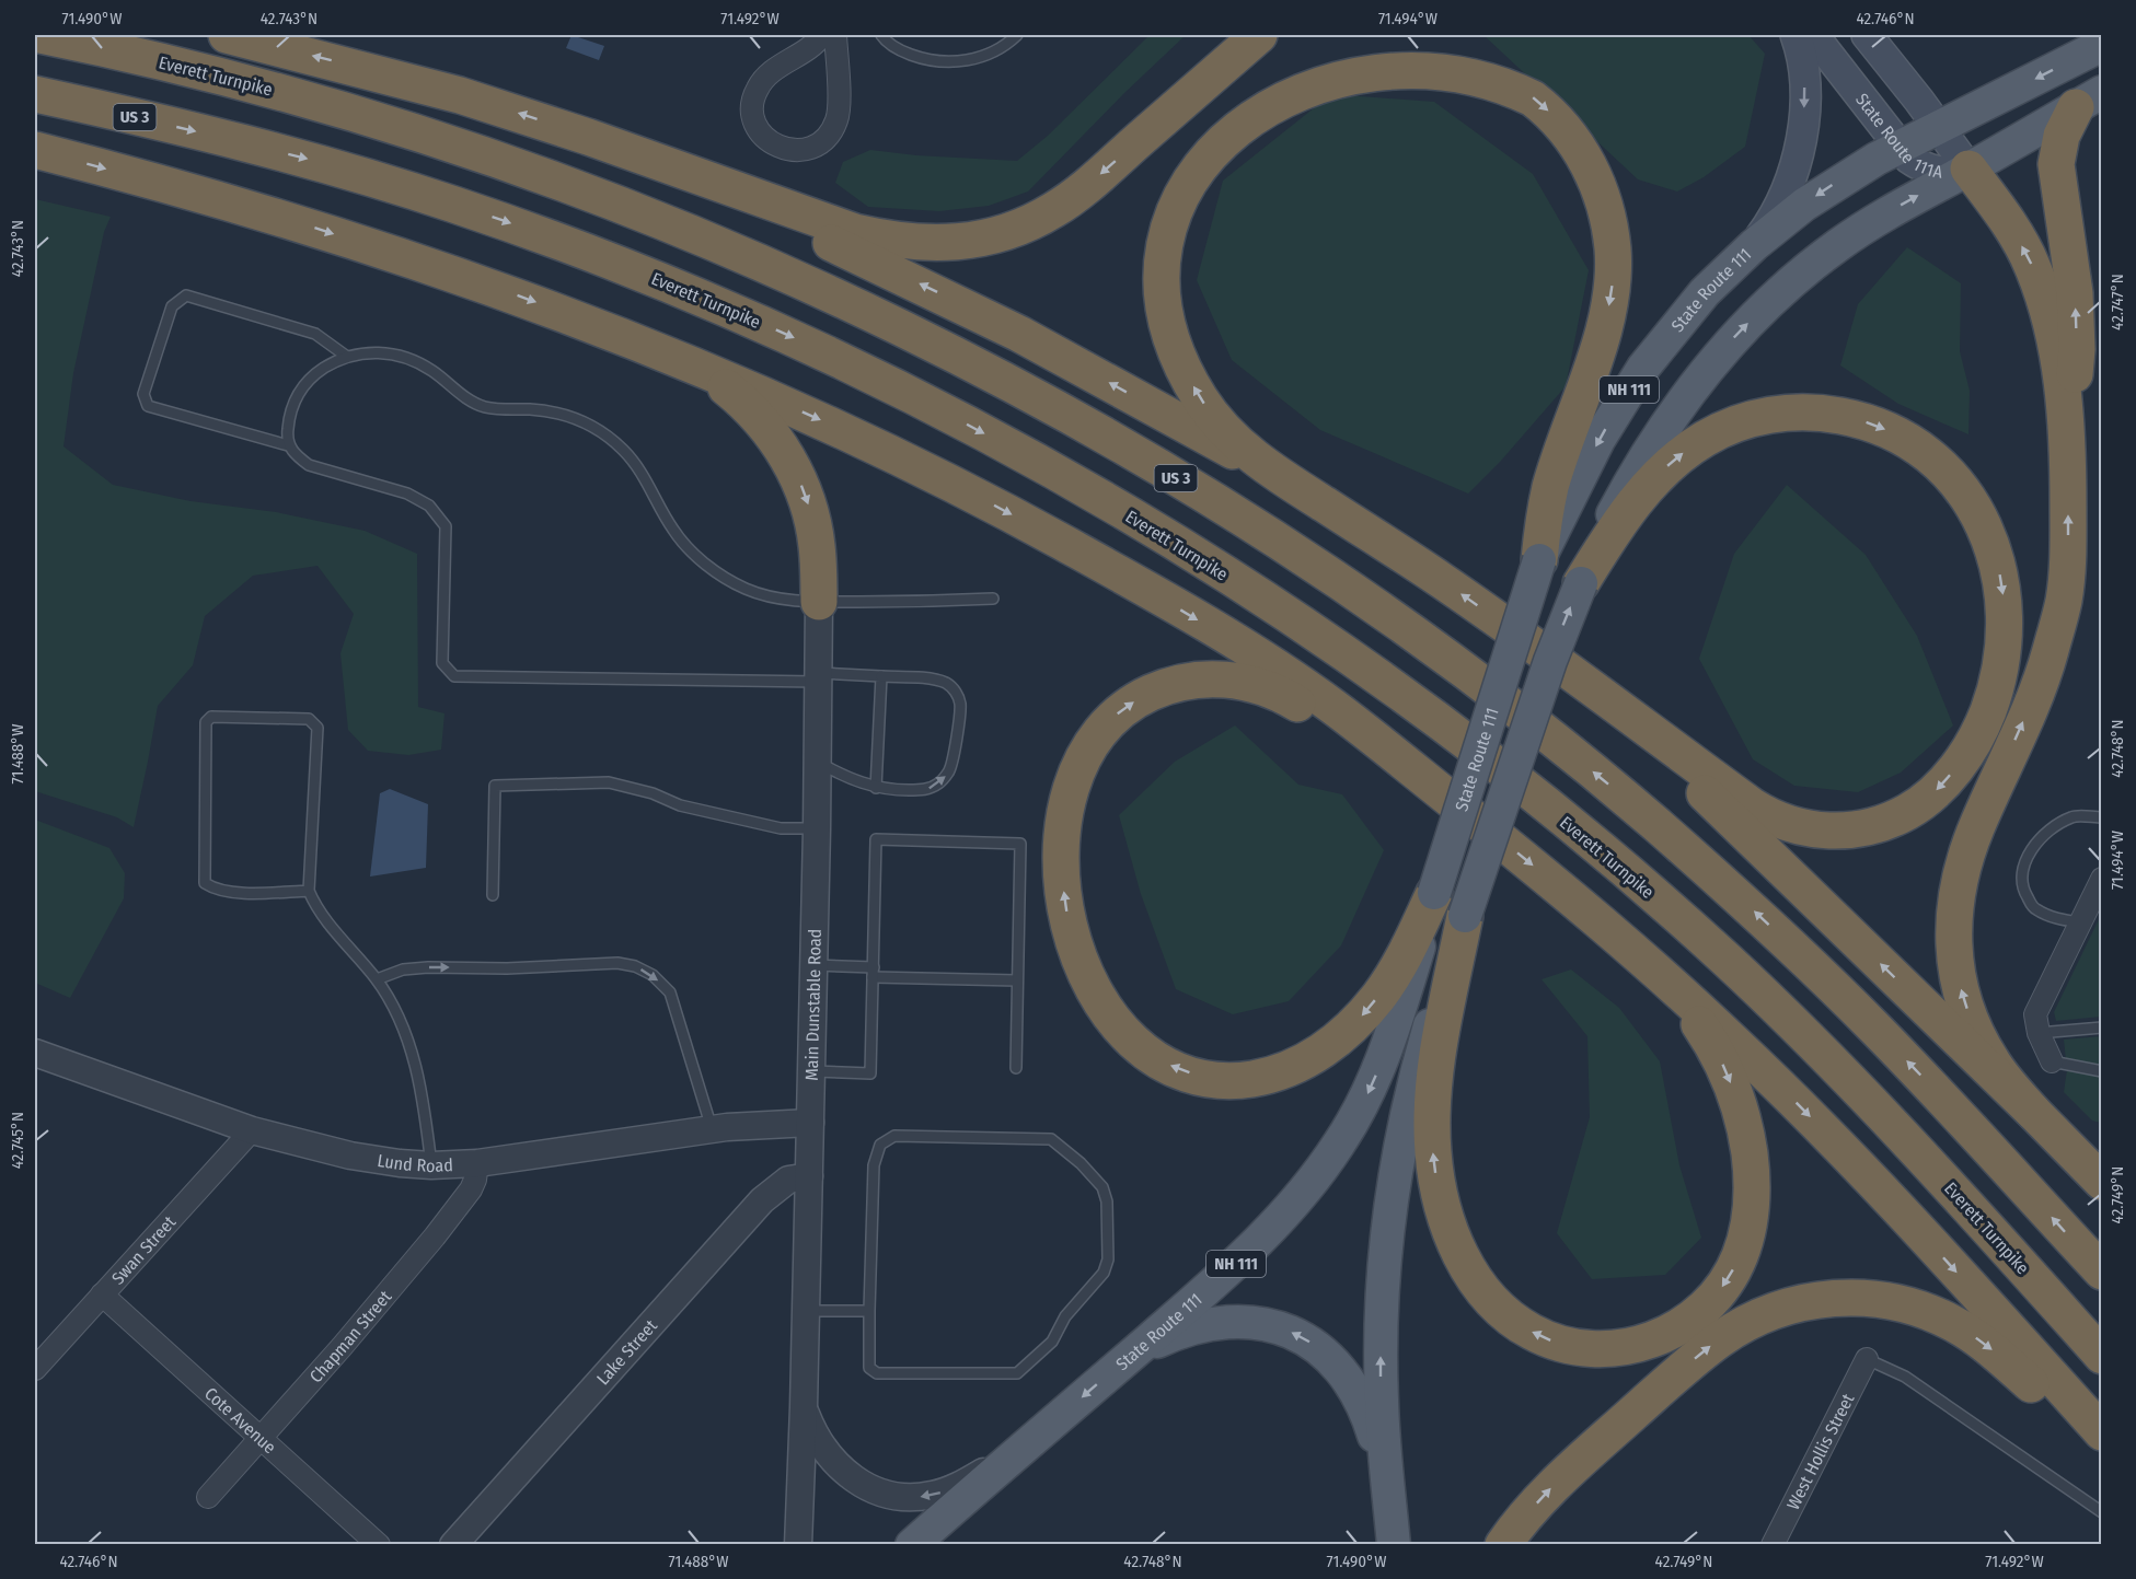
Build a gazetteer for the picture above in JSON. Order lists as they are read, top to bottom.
{
  "streets": {
    "highway": ["Everett Turnpike", "US 3"],
    "main road": ["State Route 111A", "State Route 111", "NH 111"],
    "street": [
      "Main Dunstable Road",
      "Lund Road",
      "Swan Street",
      "Chapman Street",
      "Lake Street",
      "Cote Avenue",
      "West Hollis Street"
    ]
  },
  "crossings": [
    ["State Route 111A", "State Route 111"],
    ["State Route 111A", "NH 111"],
    ["State Route 111", "Main Dunstable Road"],
    ["Main Dunstable Road", "Lund Road"],
    ["Main Dunstable Road", "Lake Street"],
    ["Lund Road", "Swan Street"],
    ["Lund Road", "Chapman Street"],
    ["Swan Street", "Cote Avenue"],
    ["Chapman Street", "Cote Avenue"]
  ],
  "coordinates": [
    "71.490°W",
    "42.743°N",
    "71.492°W",
    "71.494°W",
    "42.746°N",
    "42.747°N",
    "42.748°N",
    "71.488°W",
    "42.745°N",
    "42.749°N"
  ]
}
